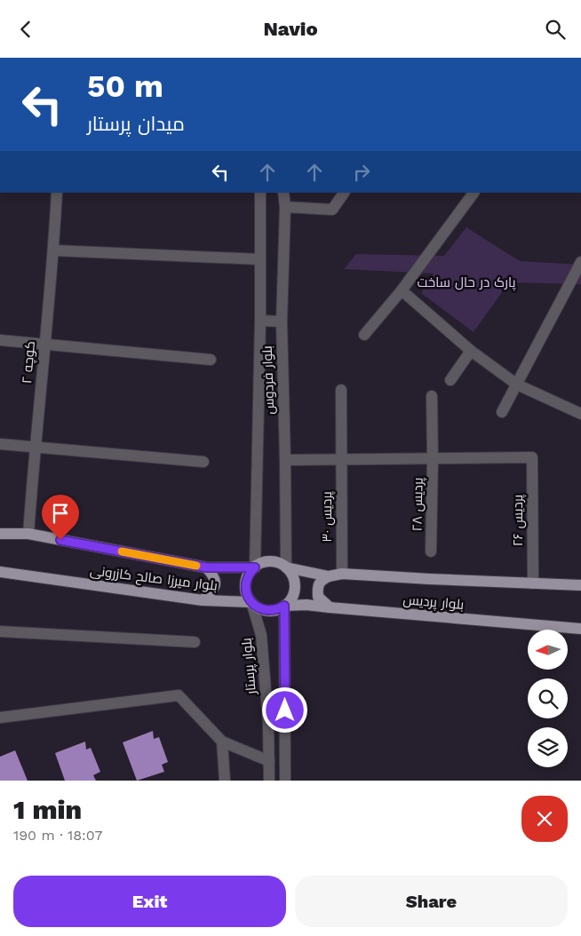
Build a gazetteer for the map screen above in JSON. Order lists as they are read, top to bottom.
{
  "streets": {
    "main road": ["بلوار میرزا صالح کازرونی", "بلوار پردیس"],
    "street": [
      "کوچه ۲",
      "بلوار فردوس",
      "پردیس ۲۸",
      "پردیس ۳۰",
      "پردیس ۲۶",
      "بلوار پرستار"
    ]
  },
  "crossings": [
    ["کوچه ۲", "بلوار میرزا صالح کازرونی"],
    ["بلوار فردوس", "بلوار میرزا صالح کازرونی"],
    ["بلوار فردوس", "بلوار پردیس"],
    ["بلوار فردوس", "بلوار پرستار"],
    ["پردیس ۲۸", "پردیس ۲۶"],
    ["پردیس ۳۰", "بلوار پردیس"],
    ["پردیس ۲۶", "بلوار پردیس"],
    ["بلوار میرزا صالح کازرونی", "بلوار پردیس"],
    ["بلوار میرزا صالح کازرونی", "بلوار پرستار"],
    ["بلوار پردیس", "بلوار پرستار"]
  ],
  "parks": ["پارک در حال ساخت"],
  "north": "left",
  "page": {
    "header": "Navio",
    "turn": ["50 m", "میدان پرستار"],
    "heading": ["1 min", "190 m · 18:07"],
    "buttons": ["Exit", "Share"]
  }
}
